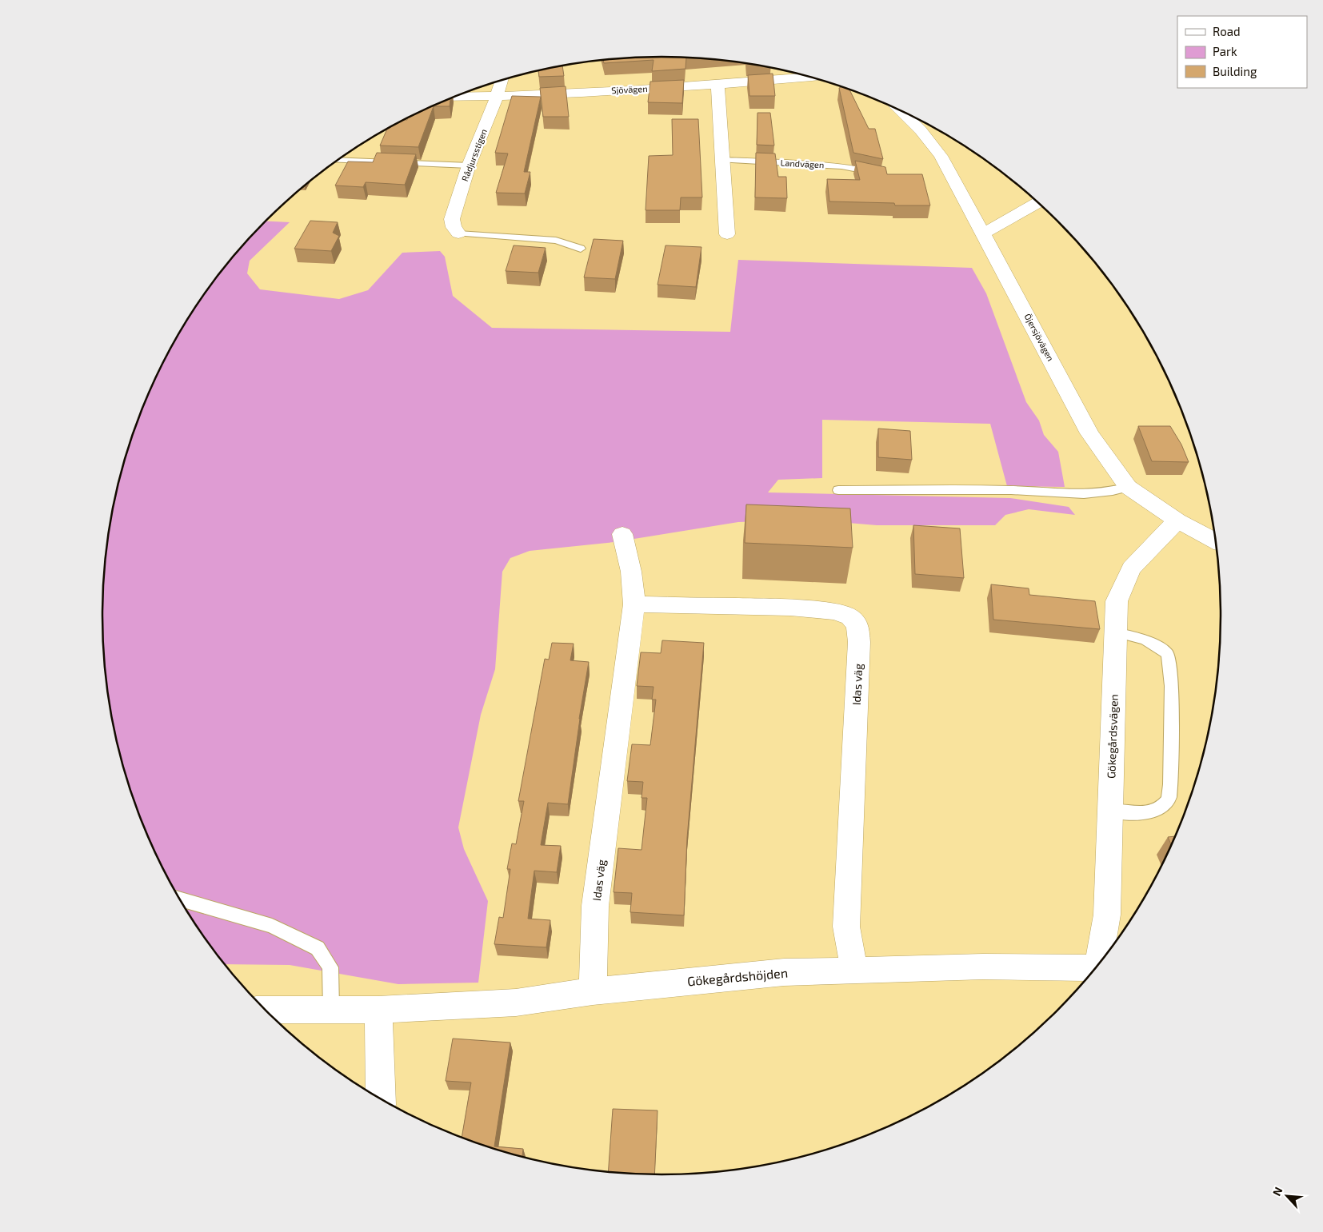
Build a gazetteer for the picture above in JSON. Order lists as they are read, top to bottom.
{
  "streets": {
    "street": [
      "Sjövägen",
      "Rådjursstigen",
      "Öjersjövägen",
      "Idas väg",
      "Gökegårdsvägen",
      "Gökegårdshöjden"
    ],
    "lane": ["Landvägen"]
  },
  "crossings": [
    ["Sjövägen", "Rådjursstigen"],
    ["Öjersjövägen", "Gökegårdsvägen"],
    ["Idas väg", "Gökegårdshöjden"]
  ],
  "legend": ["Road", "Park", "Building"],
  "north": "top left"
}
